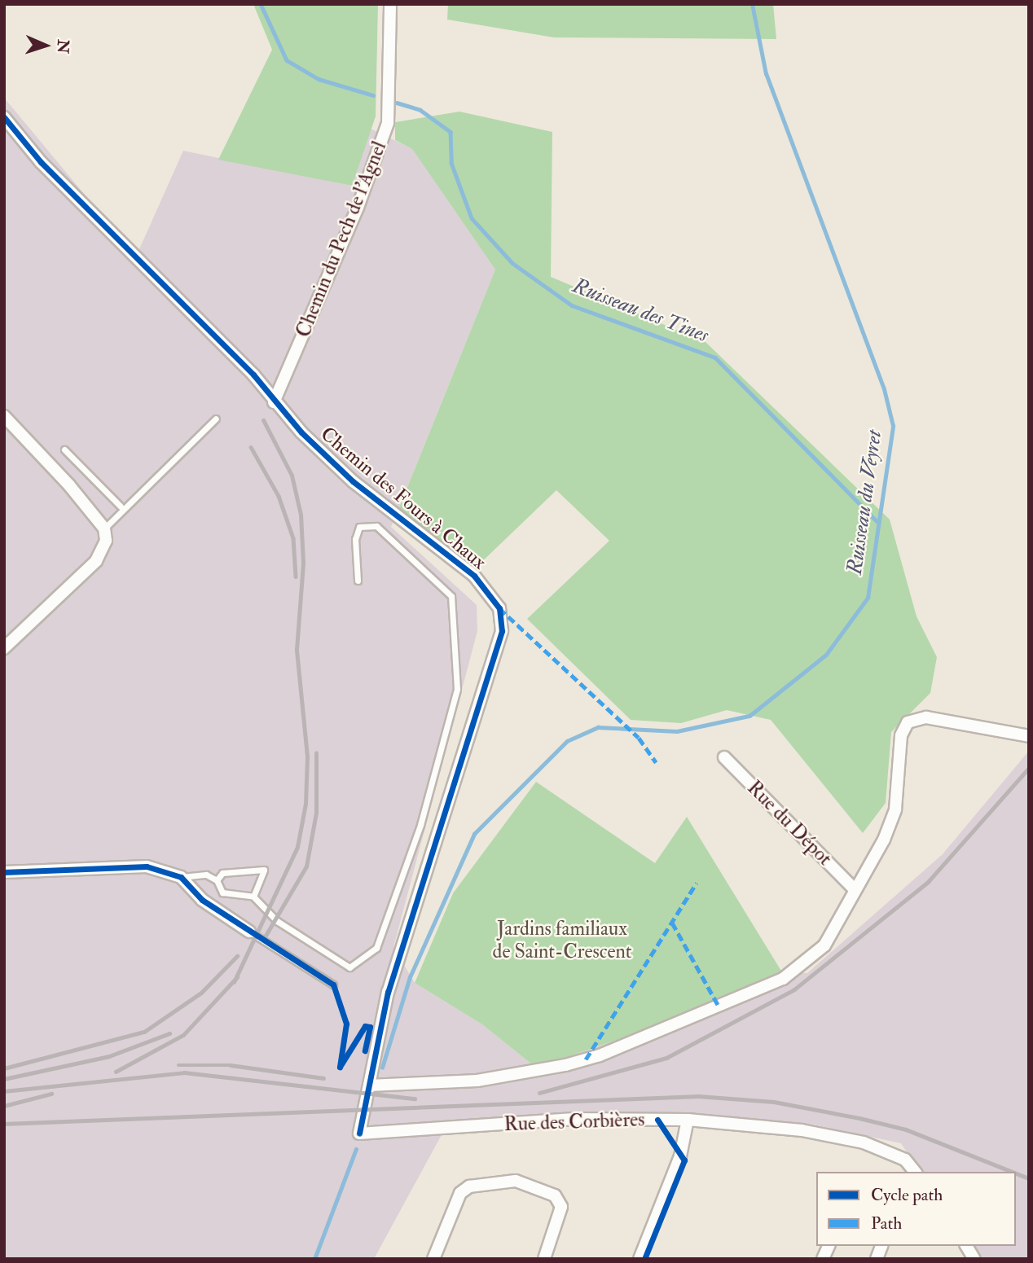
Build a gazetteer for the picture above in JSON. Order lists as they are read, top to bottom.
{
  "streets": {
    "street": [
      "Chemin du Pech de l'Agnel",
      "Chemin des Fours à Chaux",
      "Rue du Dépot",
      "Rue des Corbières"
    ]
  },
  "crossings": [
    ["Chemin du Pech de l'Agnel", "Chemin des Fours à Chaux"],
    ["Chemin des Fours à Chaux", "Rue des Corbières"]
  ],
  "water": ["Ruisseau des Tines", "Ruisseau du Veyret"],
  "parks": ["Jardins familiaux de Saint-Crescent"],
  "legend": ["Cycle path", "Path"],
  "north": "right"
}
